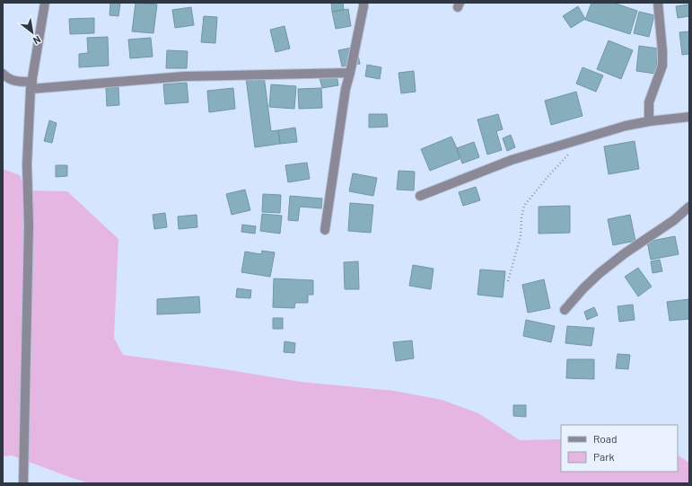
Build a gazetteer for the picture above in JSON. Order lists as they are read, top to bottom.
{
  "legend": ["Road", "Park"],
  "north": "bottom right"
}
